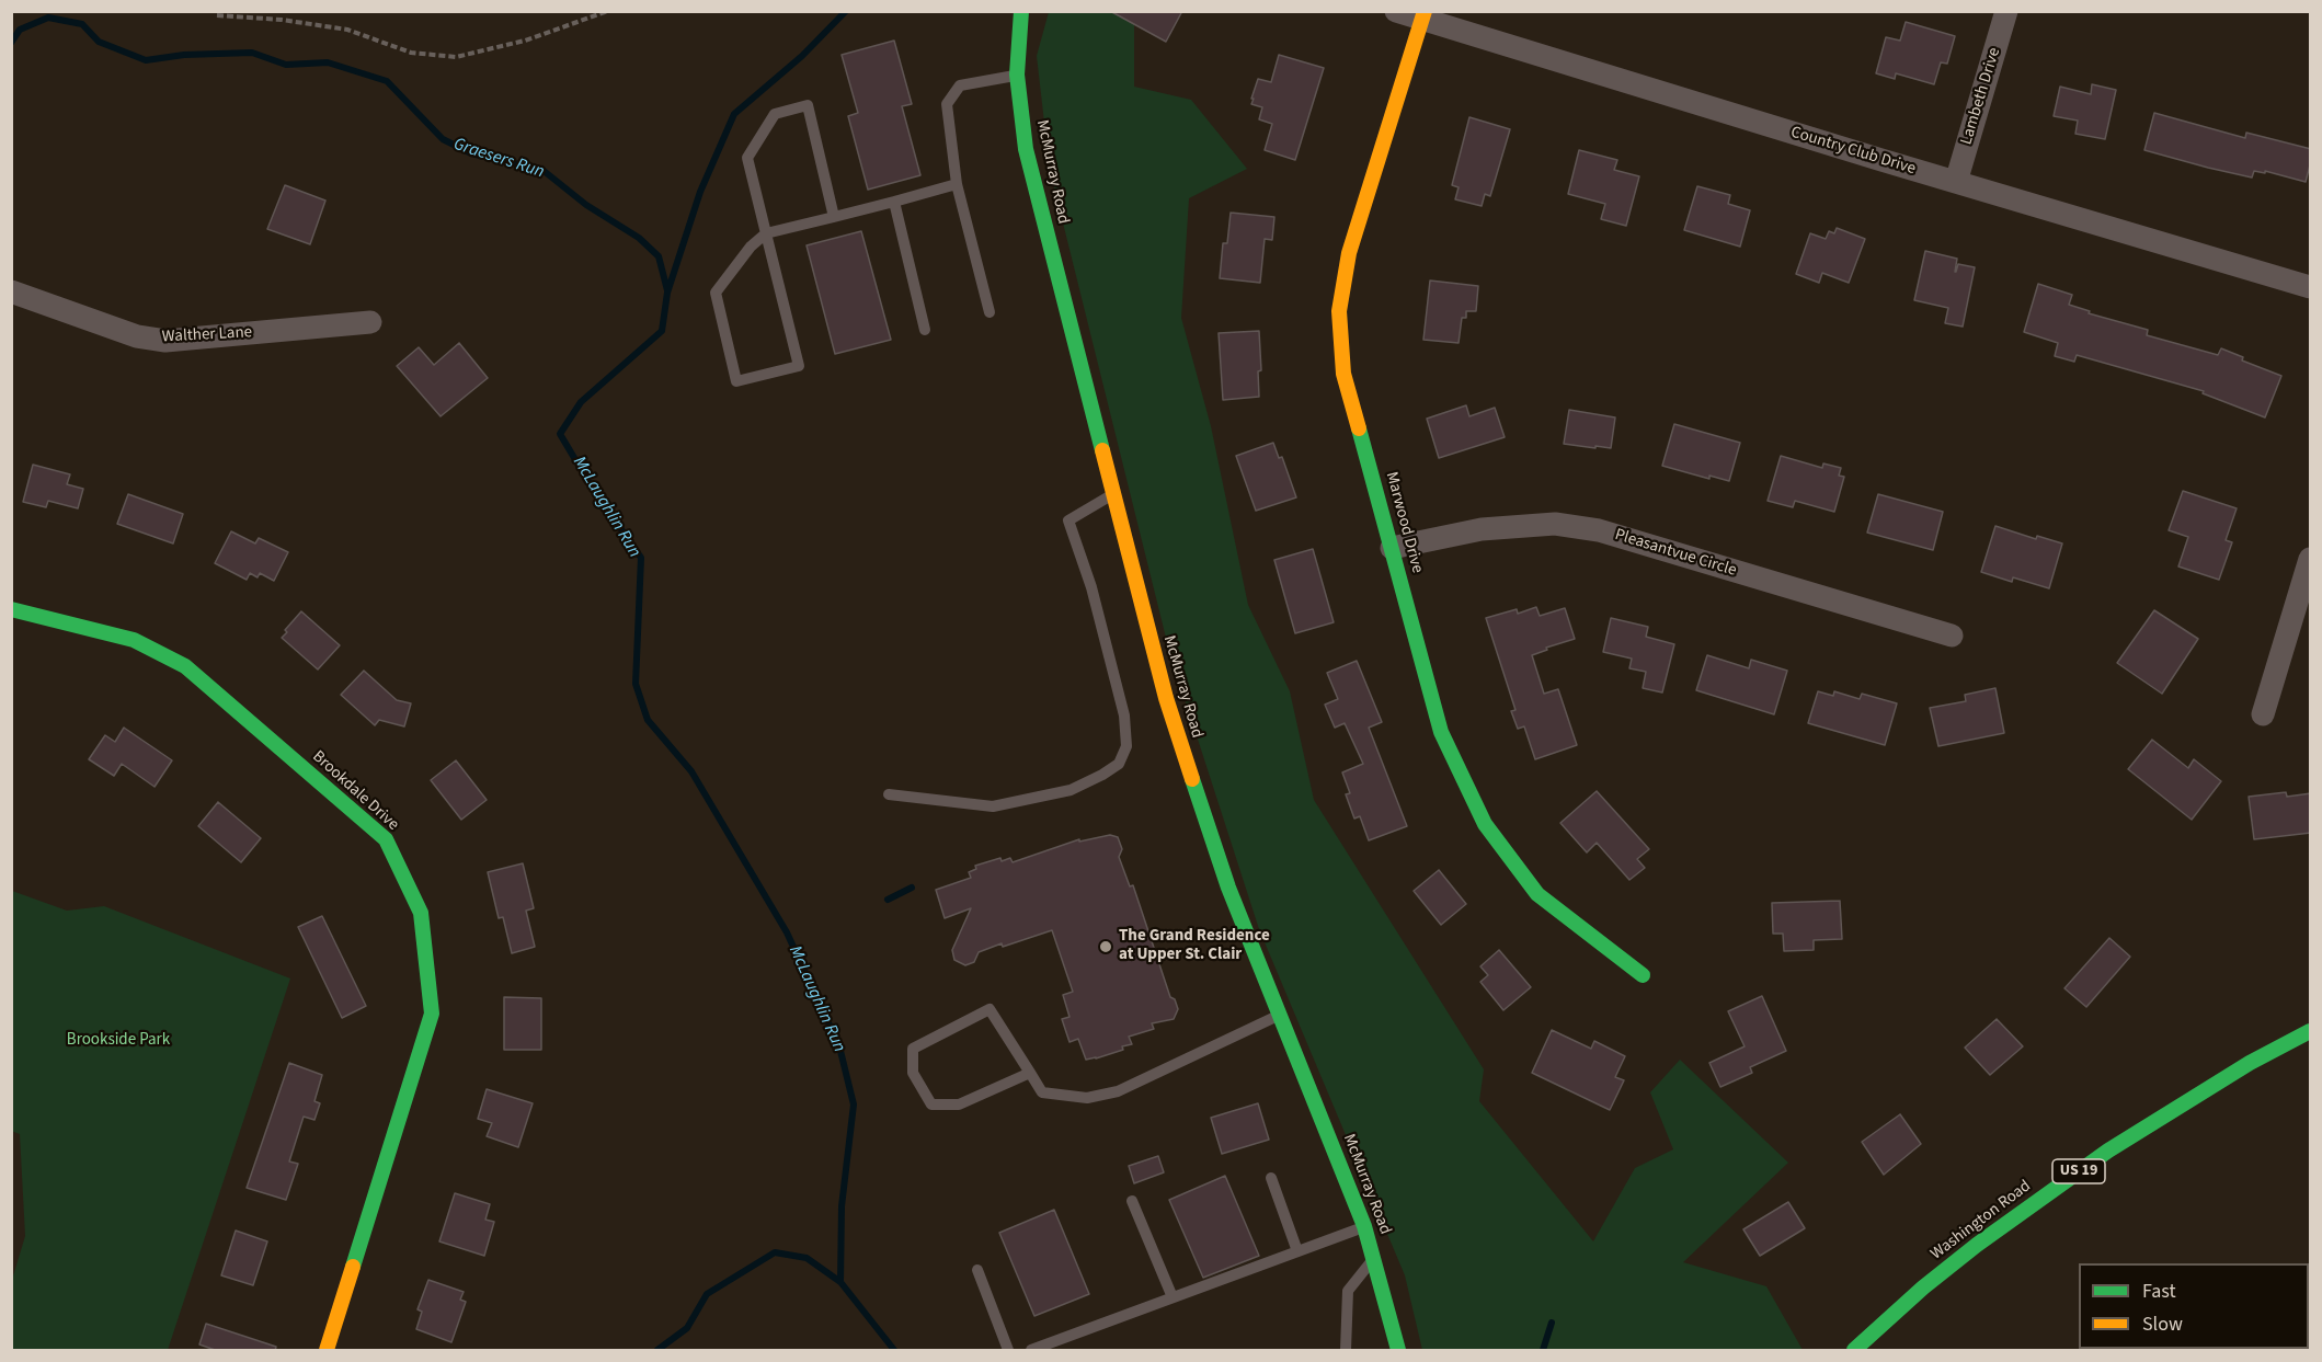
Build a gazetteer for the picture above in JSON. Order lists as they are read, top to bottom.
{
  "streets": {
    "street": [
      "Lambeth Drive",
      "Country Club Drive",
      "McMurray Road",
      "Walther Lane",
      "Marwood Drive",
      "Pleasantvue Circle",
      "Brookdale Drive",
      "US 19",
      "Washington Road"
    ]
  },
  "crossings": [
    ["Lambeth Drive", "Country Club Drive"],
    ["Country Club Drive", "Marwood Drive"],
    ["Marwood Drive", "Pleasantvue Circle"]
  ],
  "water": ["Graesers Run", "McLaughlin Run"],
  "parks": ["Brookside Park"],
  "places": ["The Grand Residence at Upper St. Clair"],
  "legend": ["Fast", "Slow"]
}
